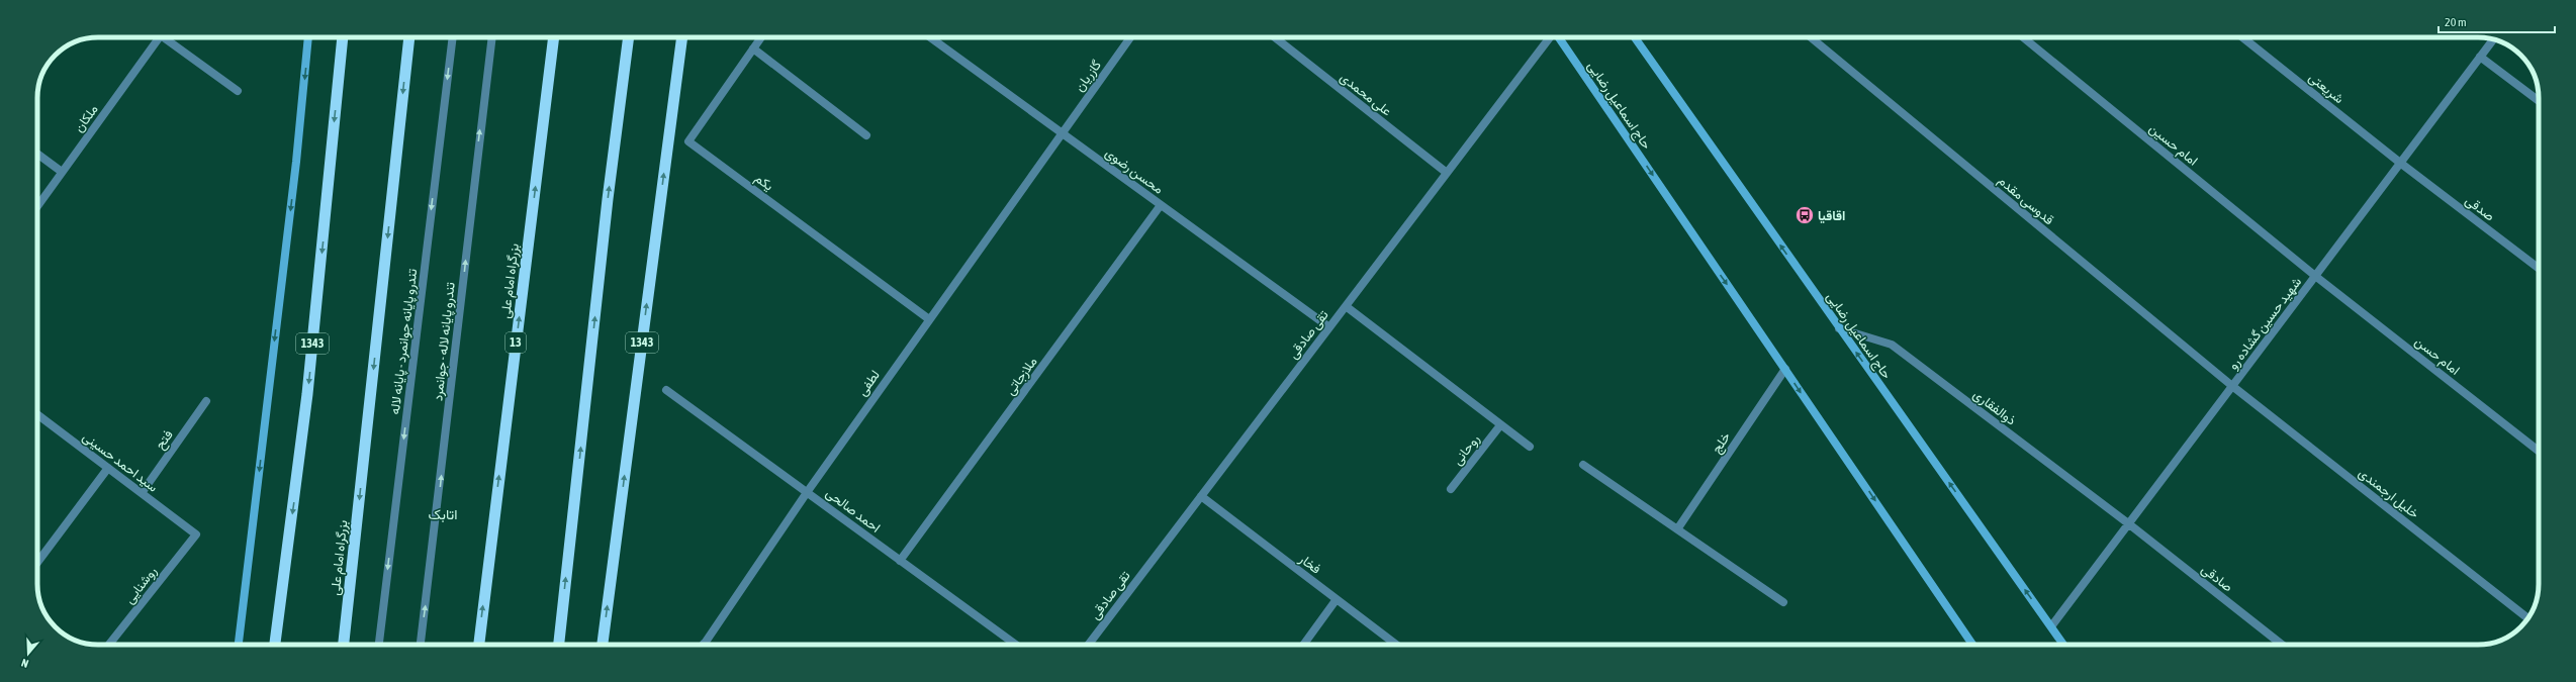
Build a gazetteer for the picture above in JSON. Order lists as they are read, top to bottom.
{
  "streets": {
    "highway": ["بزرگراه امام علی", "13", "1343"],
    "main road": ["حاج اسماعیل رضایی"],
    "street": [
      "گازریان",
      "شریعتی",
      "علی محمدی",
      "ملکان",
      "امام حسین",
      "محسن رضوی",
      "یکم",
      "قدوسی مقدم",
      "صدقی",
      "شهید حسین گشاده رو",
      "تقی صادقی",
      "تندرو پایانه جوانمرد - پایانه لاله",
      "تندرو پایانه لاله - جوانمرد",
      "امام حسن",
      "ملازجاتی",
      "لطفی",
      "ذوالفقاری",
      "فتح",
      "خلج",
      "روحانی",
      "سید احمد حسینی",
      "خلیل ارجمندی",
      "احمد صالحی",
      "فخار",
      "صادقی",
      "روشنایی"
    ]
  },
  "crossings": [
    ["گازریان", "محسن رضوی"],
    ["گازریان", "لطفی"],
    ["شریعتی", "صدقی"],
    ["شریعتی", "شهید حسین گشاده رو"],
    ["علی محمدی", "تقی صادقی"],
    ["حاج اسماعیل رضایی", "شهید حسین گشاده رو"],
    ["حاج اسماعیل رضایی", "ذوالفقاری"],
    ["حاج اسماعیل رضایی", "خلج"],
    ["امام حسین", "شهید حسین گشاده رو"],
    ["امام حسین", "امام حسن"],
    ["محسن رضوی", "تقی صادقی"],
    ["محسن رضوی", "ملازجاتی"],
    ["محسن رضوی", "لطفی"],
    ["یکم", "لطفی"],
    ["قدوسی مقدم", "شهید حسین گشاده رو"],
    ["قدوسی مقدم", "خلیل ارجمندی"],
    ["صدقی", "شهید حسین گشاده رو"],
    ["شهید حسین گشاده رو", "امام حسن"],
    ["شهید حسین گشاده رو", "ذوالفقاری"],
    ["شهید حسین گشاده رو", "خلیل ارجمندی"],
    ["شهید حسین گشاده رو", "صادقی"],
    ["تقی صادقی", "فخار"],
    ["ملازجاتی", "احمد صالحی"],
    ["لطفی", "احمد صالحی"],
    ["ذوالفقاری", "صادقی"],
    ["فتح", "سید احمد حسینی"],
    ["سید احمد حسینی", "روشنایی"]
  ],
  "one_way": ["تندرو پایانه جوانمرد - پایانه لاله", "تندرو پایانه لاله - جوانمرد"],
  "districts": ["اتابک"],
  "places": {
    "bus stop": ["اقاقیا"]
  },
  "scale_bar": "20 m",
  "north": "bottom"
}
